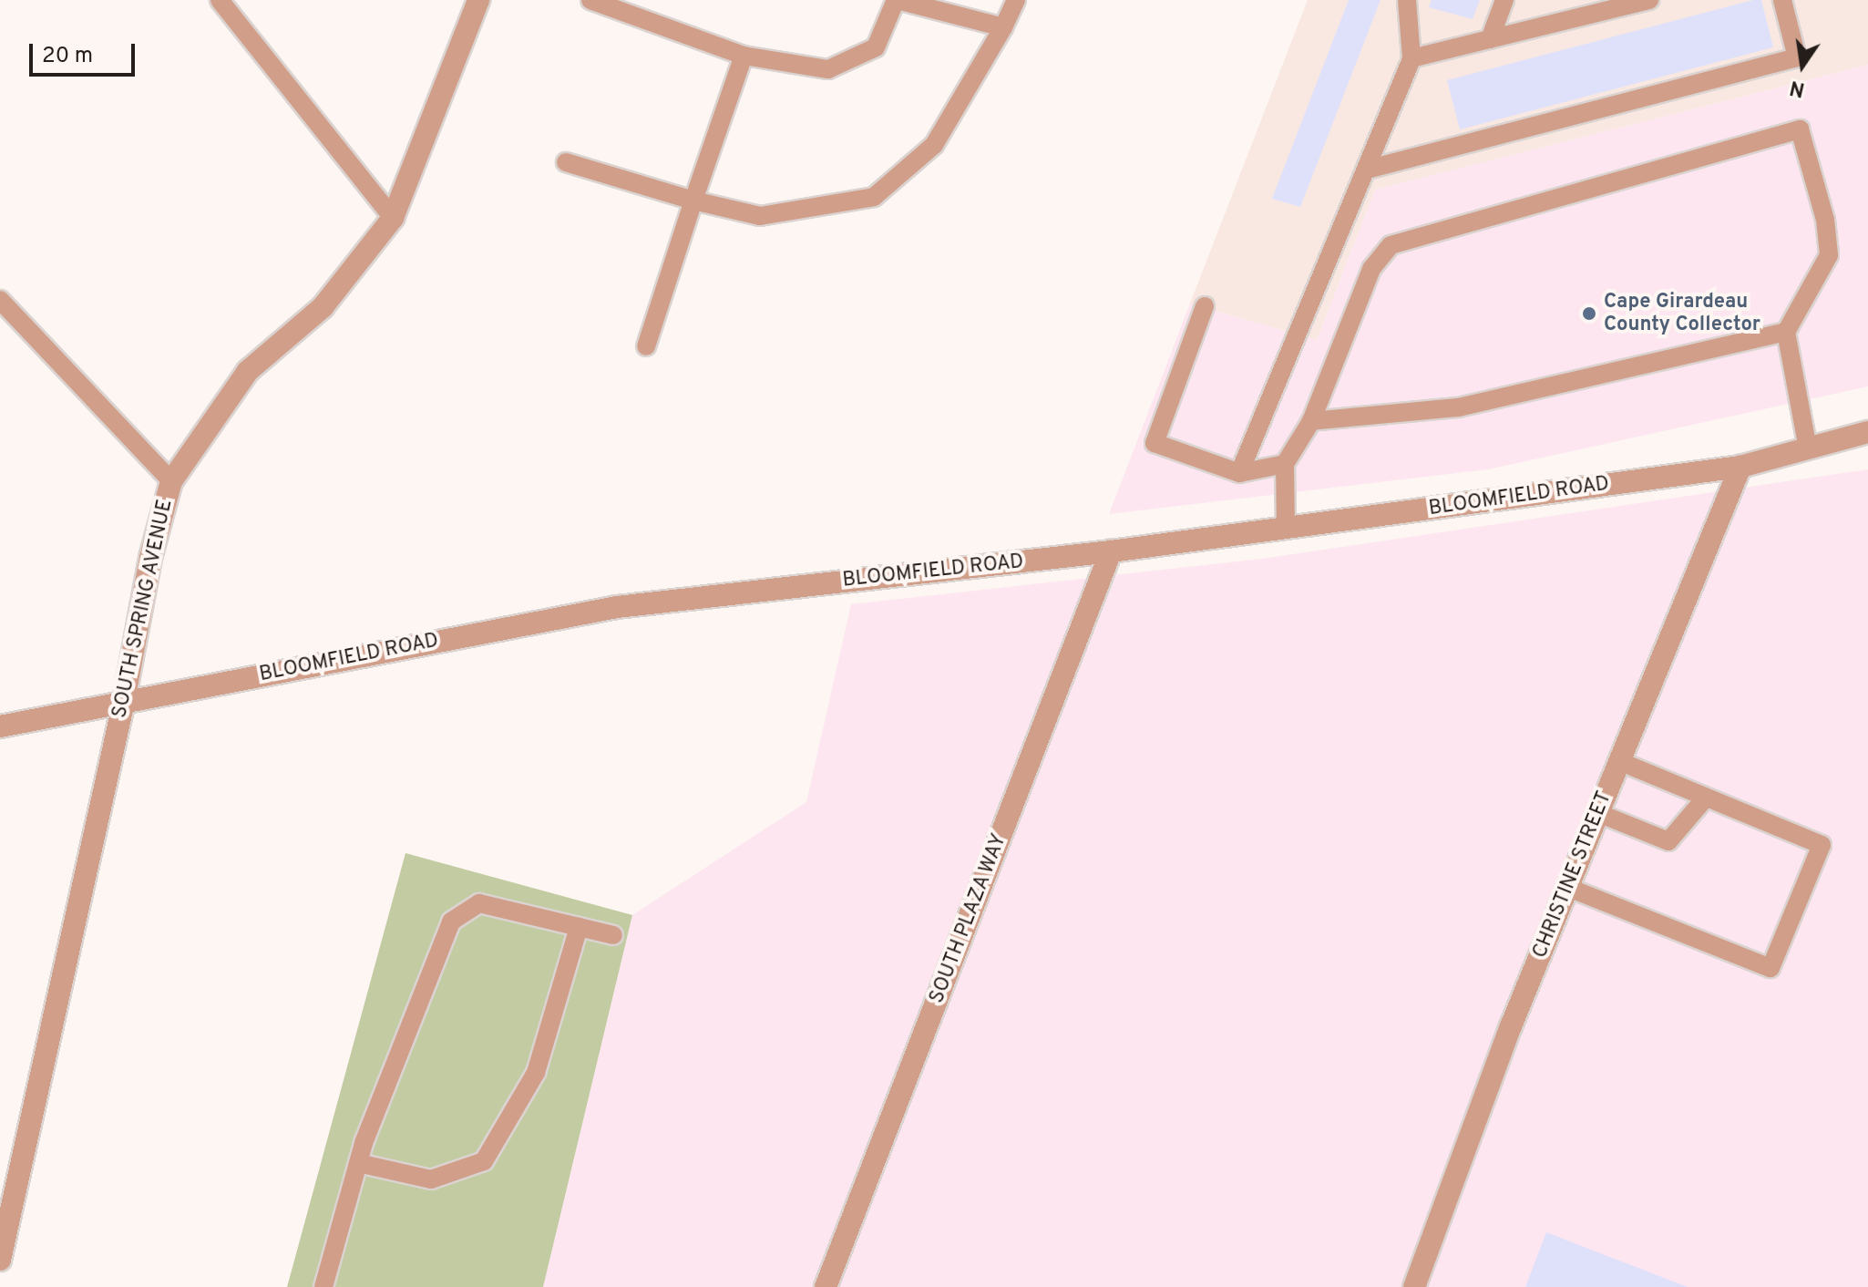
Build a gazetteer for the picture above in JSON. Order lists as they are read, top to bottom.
{
  "streets": {
    "street": [
      "BLOOMFIELD ROAD",
      "SOUTH SPRING AVENUE",
      "CHRISTINE STREET",
      "SOUTH PLAZA WAY"
    ]
  },
  "crossings": [
    ["BLOOMFIELD ROAD", "SOUTH SPRING AVENUE"],
    ["BLOOMFIELD ROAD", "CHRISTINE STREET"],
    ["BLOOMFIELD ROAD", "SOUTH PLAZA WAY"]
  ],
  "places": ["Cape Girardeau County Collector"],
  "scale_bar": "20 m",
  "north": "bottom"
}
